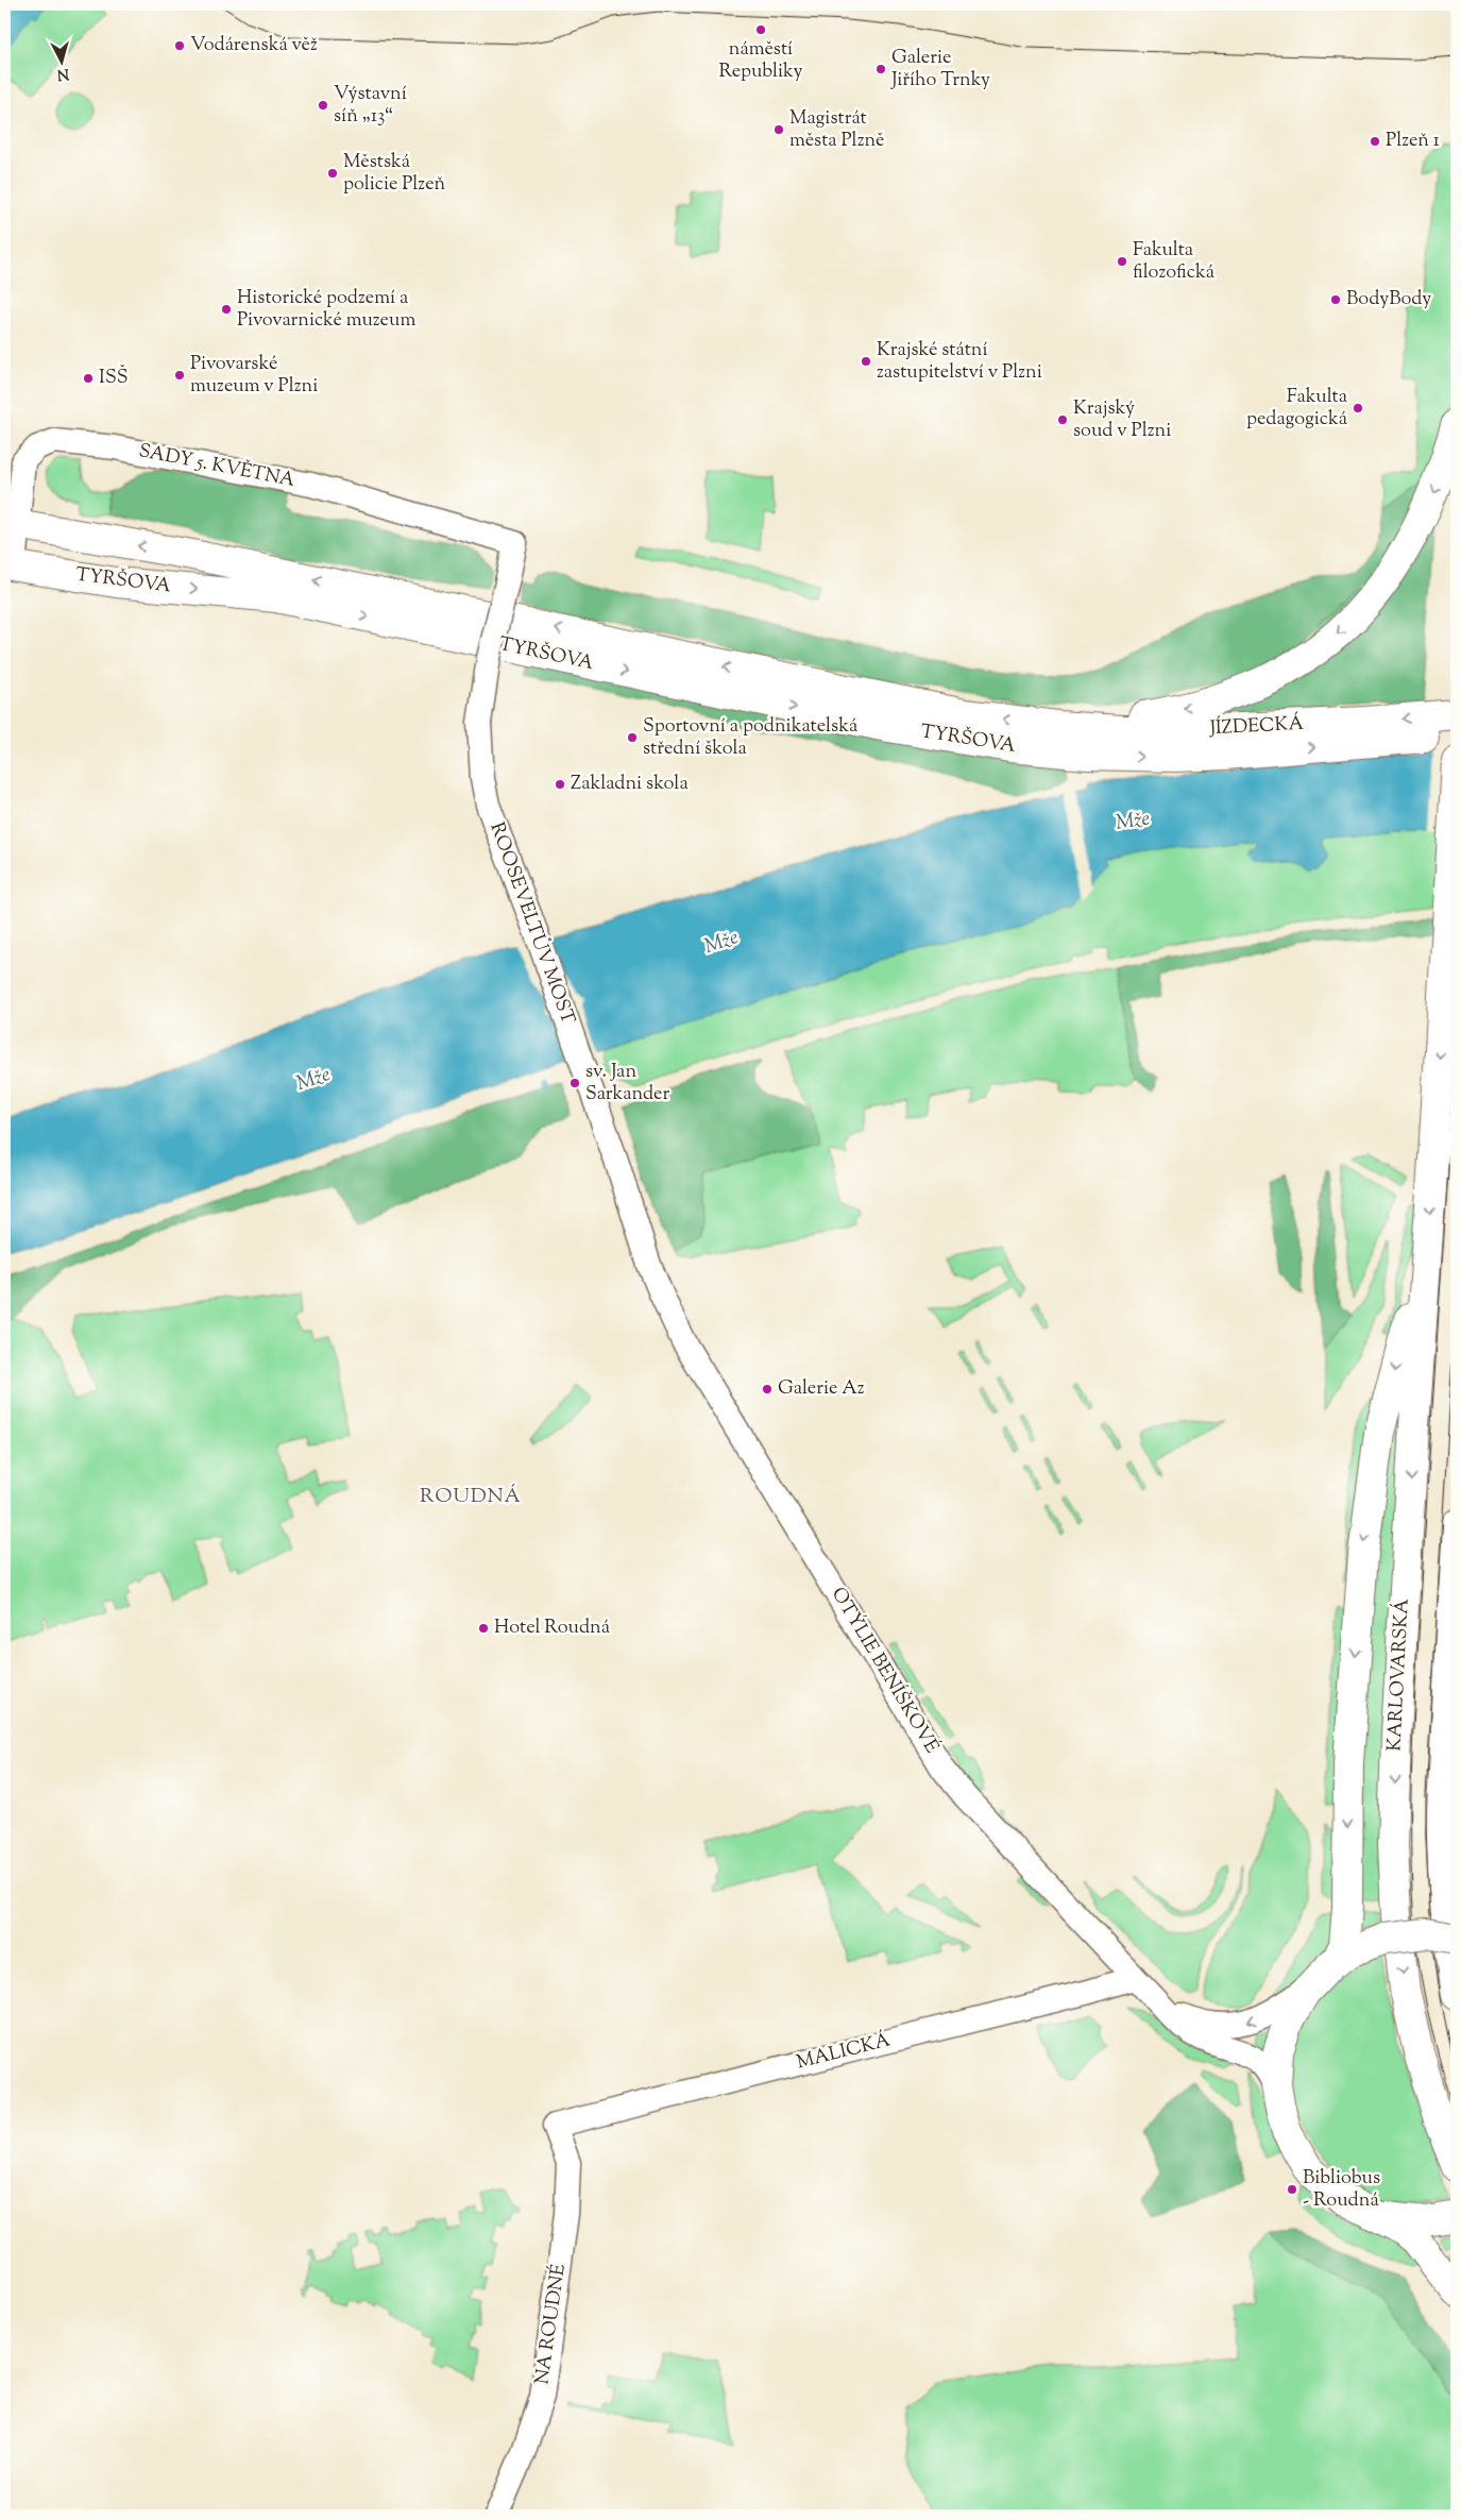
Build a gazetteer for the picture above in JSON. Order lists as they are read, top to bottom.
{
  "streets": {
    "main road": ["TYRŠOVA", "JÍZDECKÁ", "KARLOVARSKÁ"],
    "street": [
      "SADY 5. KVĚTNA",
      "ROOSEVELTŮV MOST",
      "OTÝLIE BENÍŠKOVÉ",
      "MALICKÁ",
      "NA ROUDNÉ"
    ]
  },
  "crossings": [
    ["SADY 5. KVĚTNA", "TYRŠOVA"],
    ["SADY 5. KVĚTNA", "ROOSEVELTŮV MOST"],
    ["TYRŠOVA", "JÍZDECKÁ"],
    ["ROOSEVELTŮV MOST", "OTÝLIE BENÍŠKOVÉ"],
    ["OTÝLIE BENÍŠKOVÉ", "MALICKÁ"],
    ["MALICKÁ", "NA ROUDNÉ"]
  ],
  "districts": ["ROUDNÁ"],
  "water": ["Mže"],
  "places": [
    "náměstí Republiky",
    "Vodárenská věž",
    "Galerie Jiřího Trnky",
    "Výstavní síň „13“",
    "Magistrát města Plzně",
    "Plzeň 1",
    "Městská policie Plzeň",
    "Fakulta filozofická",
    "BodyBody",
    "Historické podzemí a Pivovarnické muzeum",
    "Krajské státní zastupitelství v Plzni",
    "Pivovarské muzeum v Plzni",
    "ISŠ",
    "Fakulta pedagogická",
    "Krajský soud v Plzni",
    "Sportovní a podnikatelská střední škola",
    "Zakladni skola",
    "sv. Jan Sarkander",
    "Galerie Az",
    "Hotel Roudná",
    "Bibliobus - Roudná"
  ],
  "north": "bottom"
}
